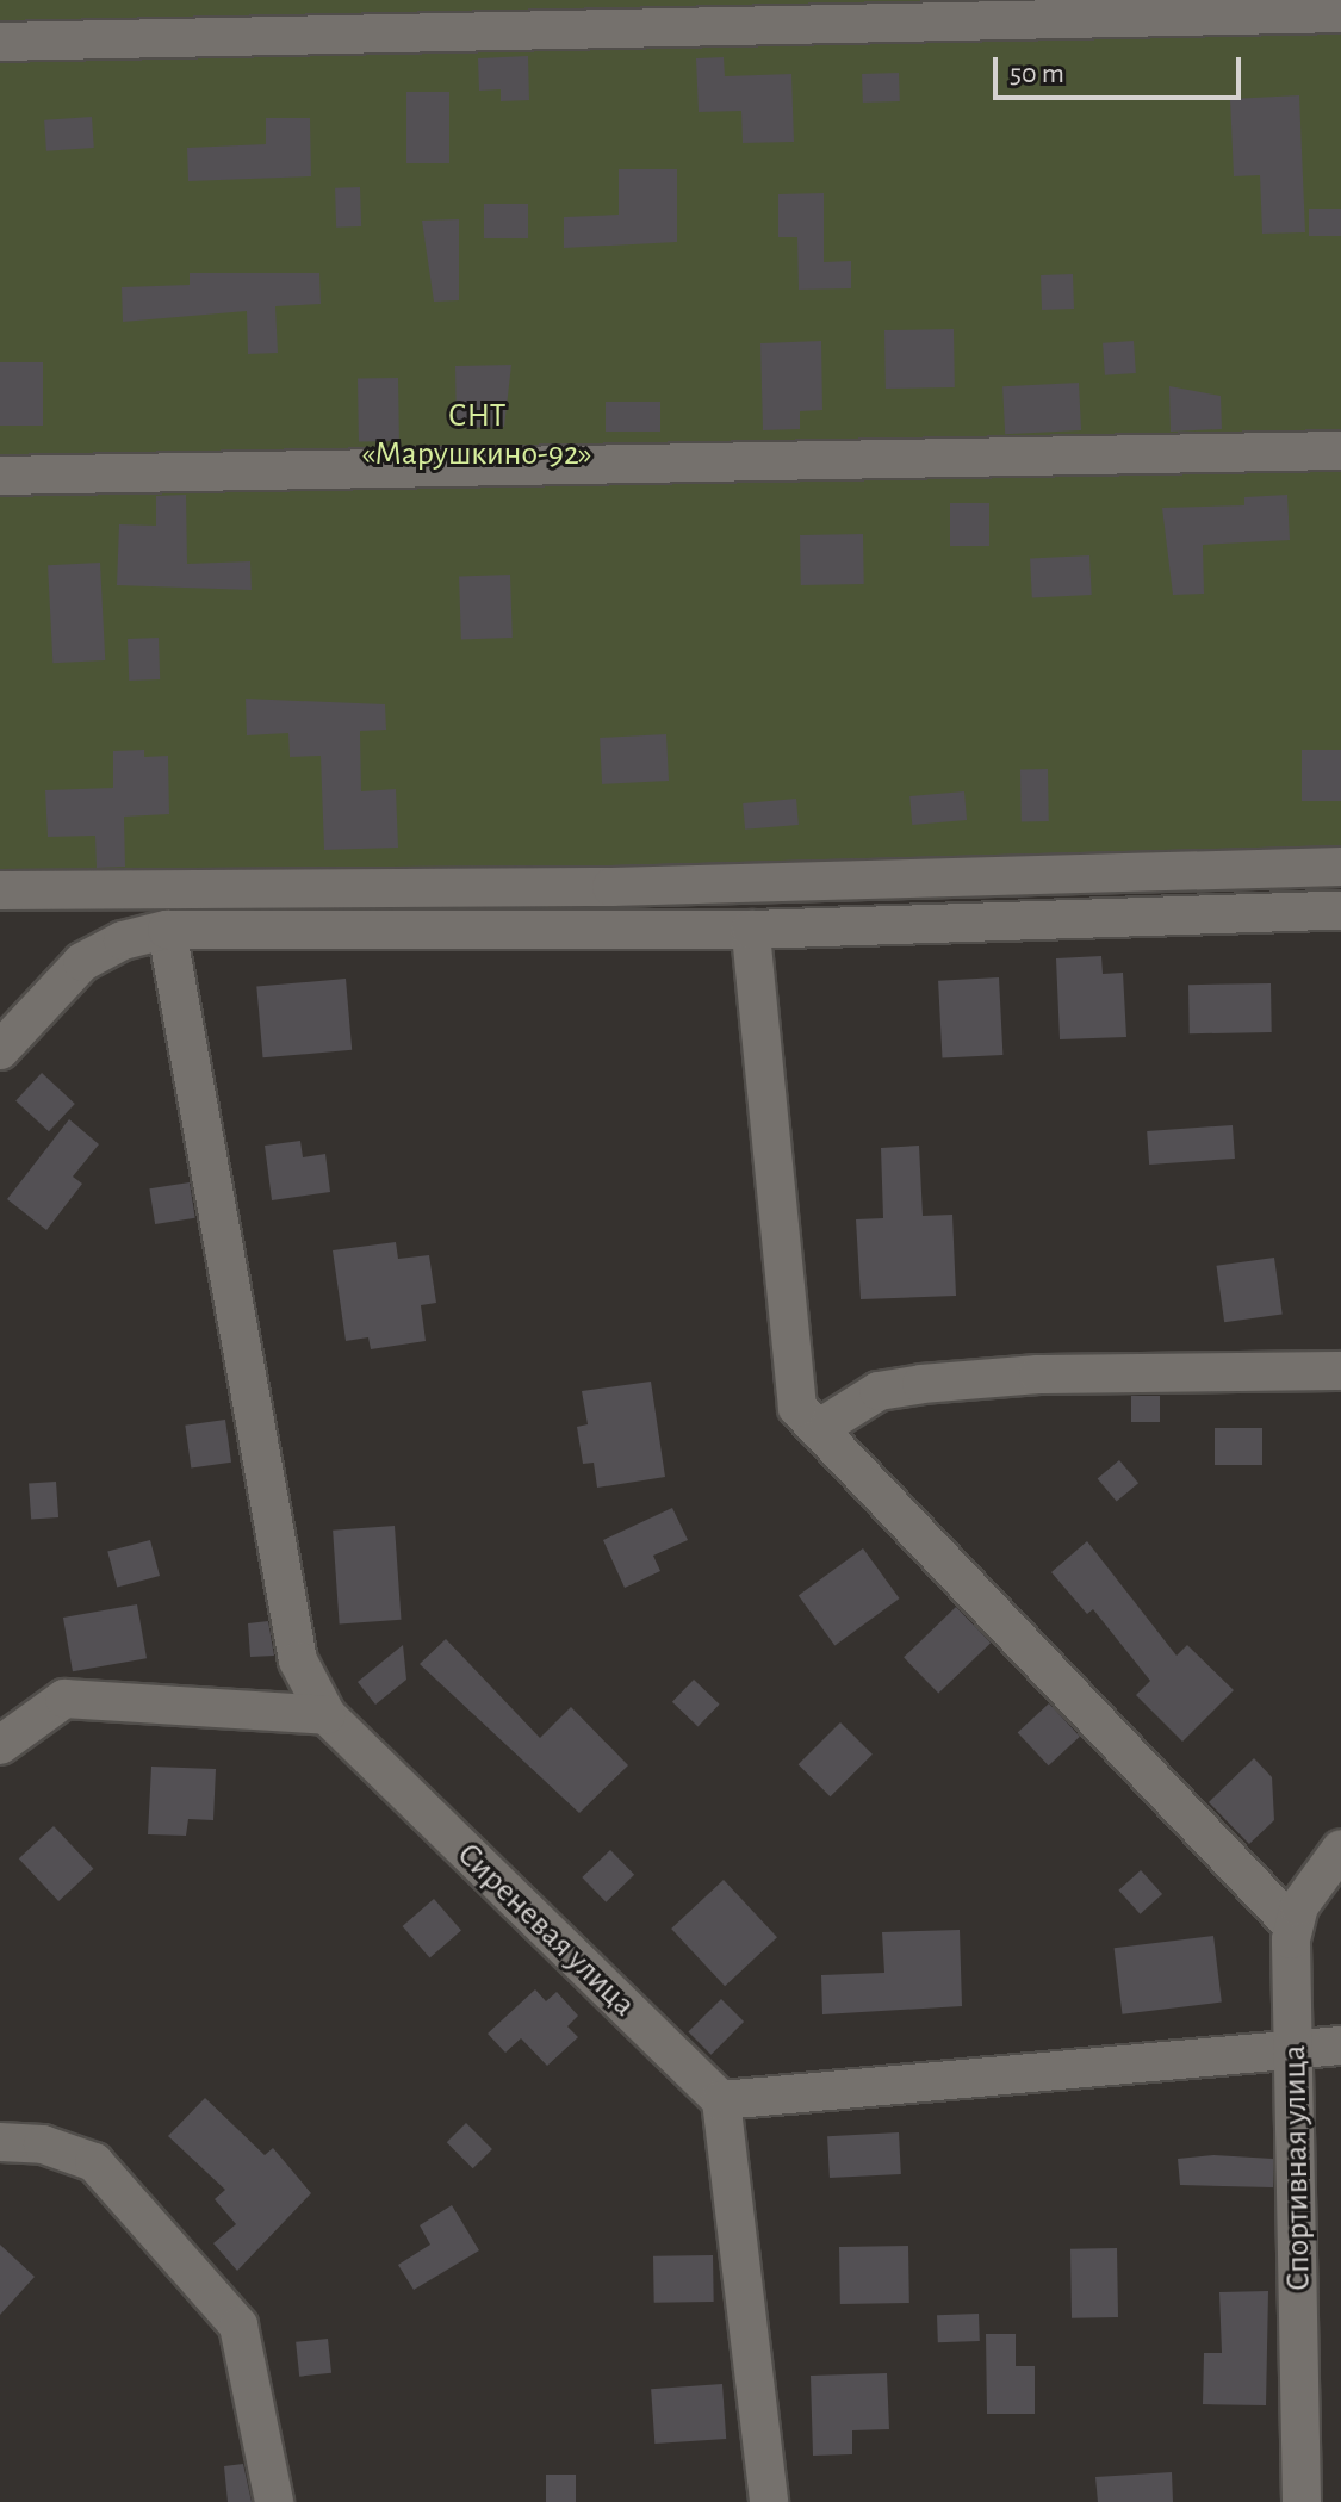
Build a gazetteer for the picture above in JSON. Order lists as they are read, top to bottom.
{
  "streets": {
    "street": ["Сиреневая улица", "Спортивная улица"]
  },
  "parks": ["СНТ «Марушкино-92»"],
  "scale_bar": "50 m"
}
